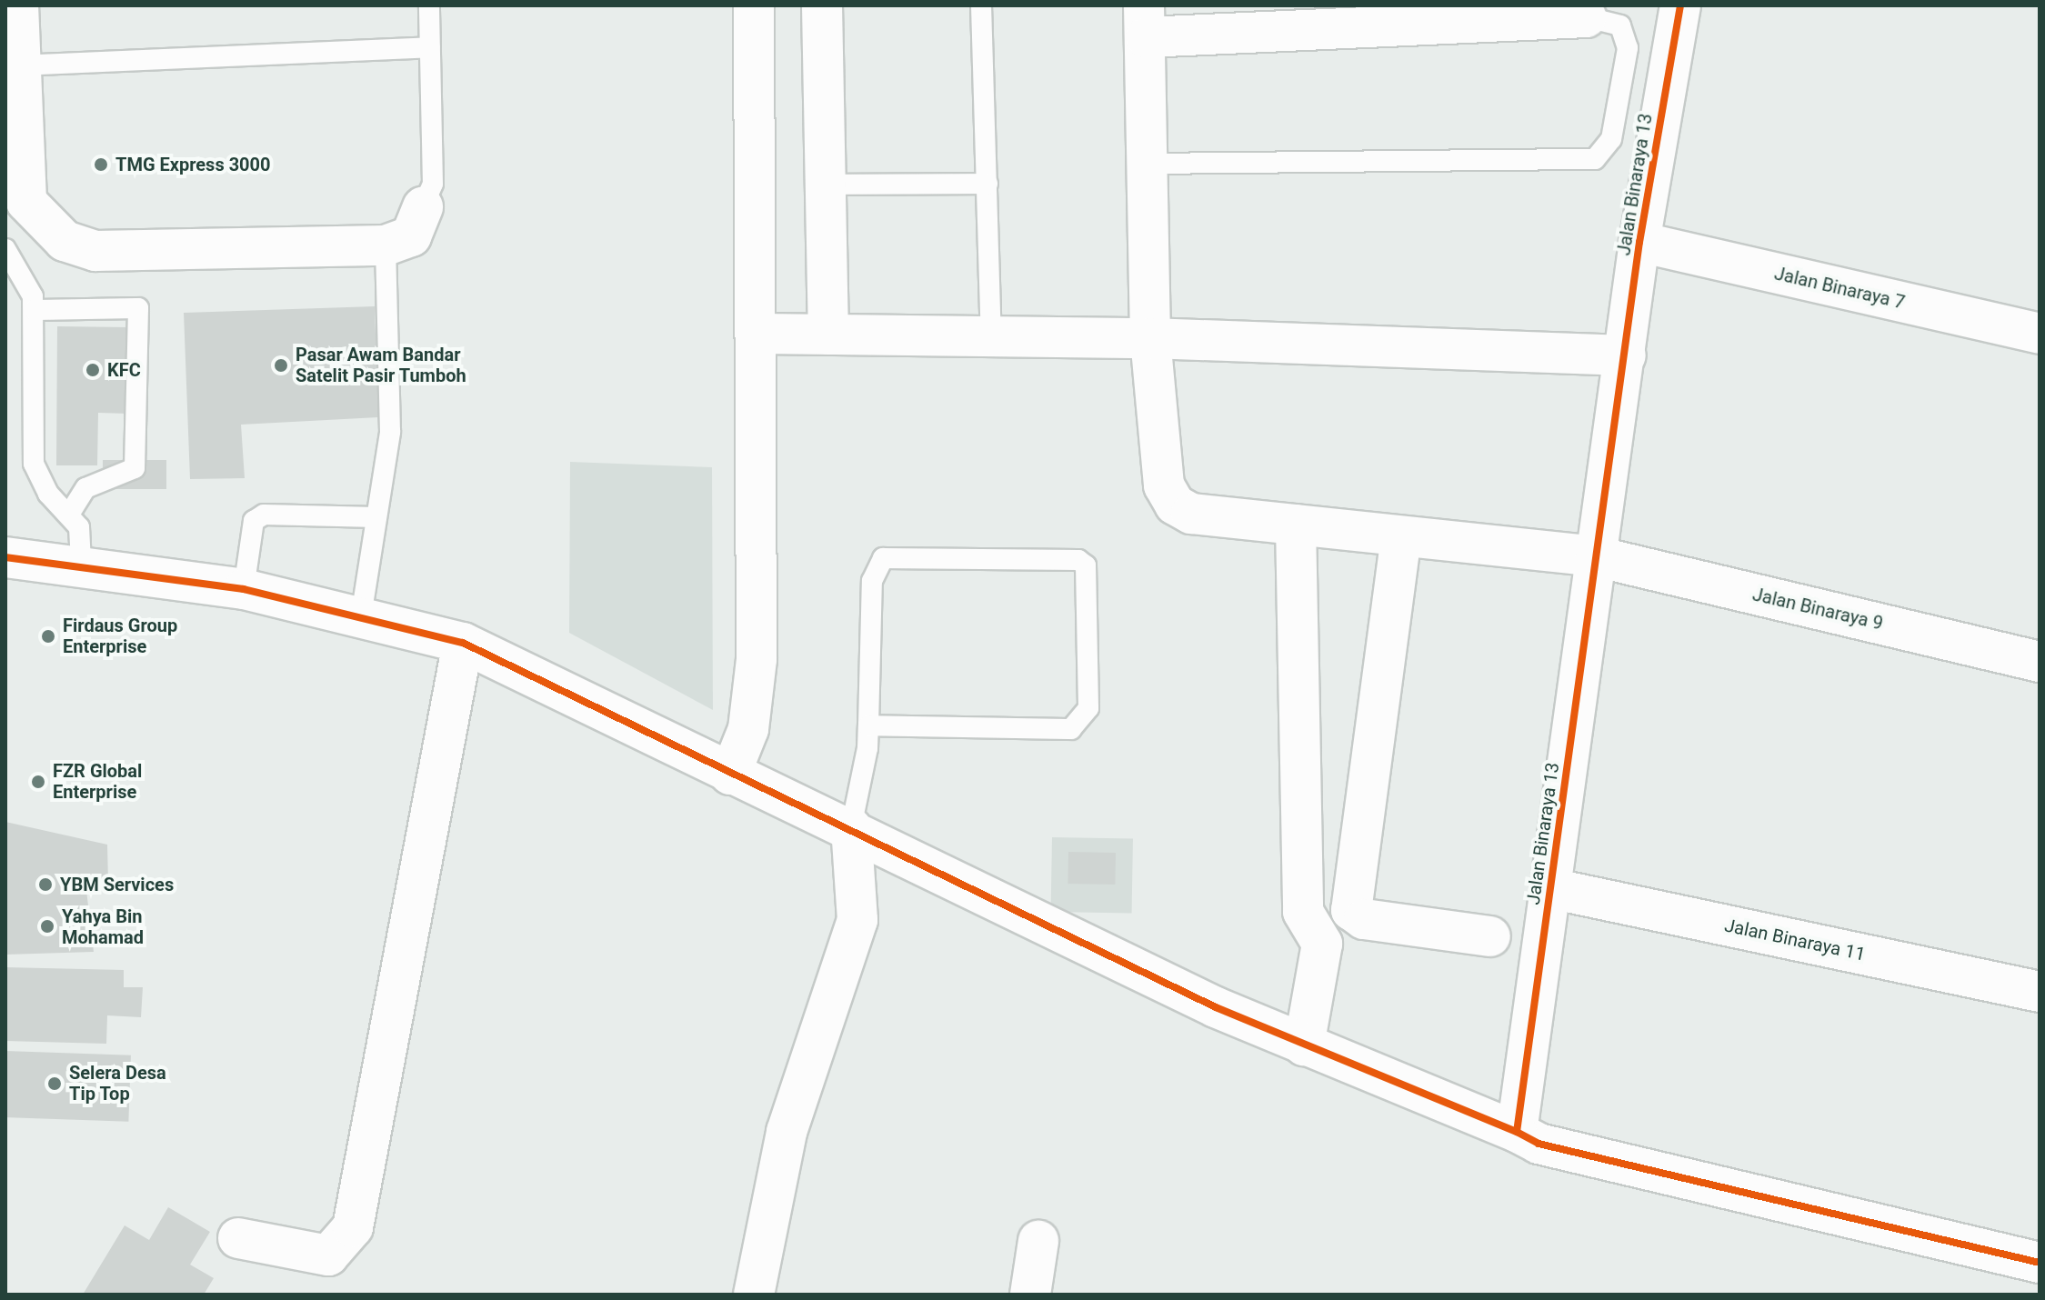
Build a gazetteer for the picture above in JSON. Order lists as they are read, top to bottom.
{
  "streets": {
    "street": [
      "Jalan Binaraya 13",
      "Jalan Binaraya 7",
      "Jalan Binaraya 9",
      "Jalan Binaraya 11"
    ]
  },
  "crossings": [
    ["Jalan Binaraya 13", "Jalan Binaraya 7"],
    ["Jalan Binaraya 13", "Jalan Binaraya 9"],
    ["Jalan Binaraya 13", "Jalan Binaraya 11"]
  ],
  "places": [
    "TMG Express 3000",
    "Pasar Awam Bandar Satelit Pasir Tumboh",
    "KFC",
    "Firdaus Group Enterprise",
    "FZR Global Enterprise",
    "YBM Services",
    "Yahya Bin Mohamad",
    "Selera Desa Tip Top"
  ]
}
